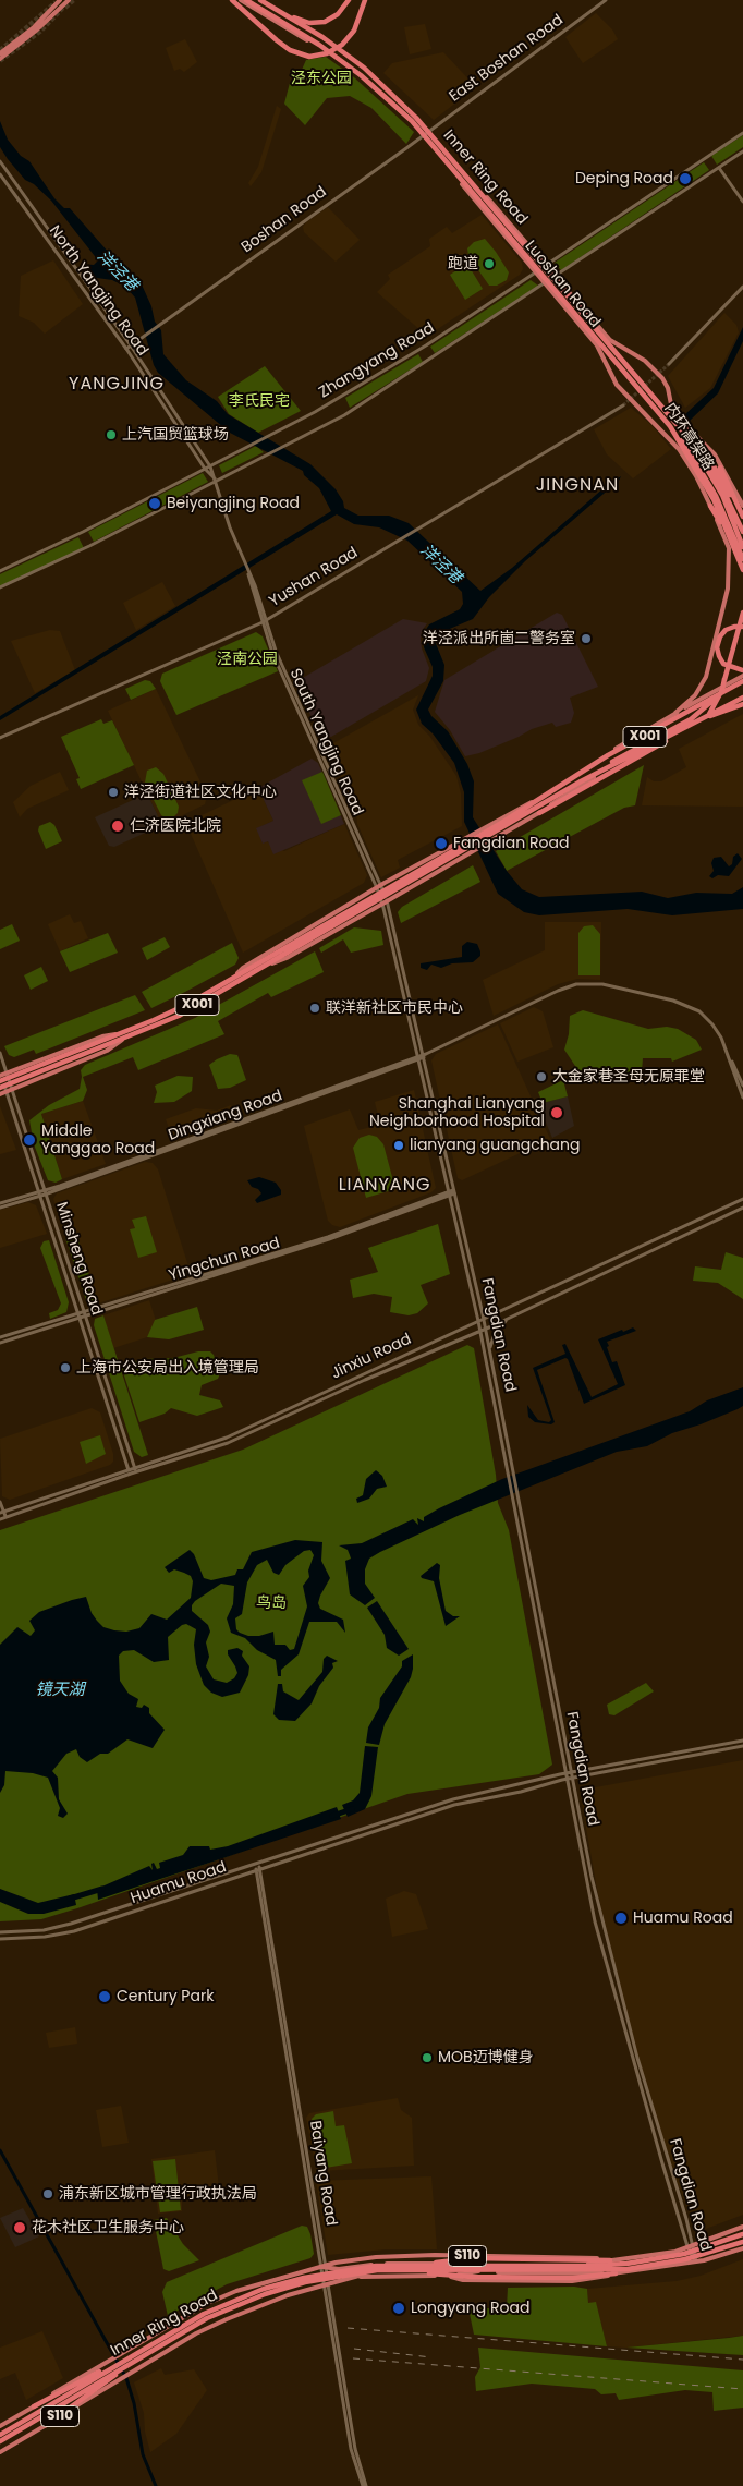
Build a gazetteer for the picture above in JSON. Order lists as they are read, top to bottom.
{
  "streets": {
    "highway": ["Inner Ring Road", "内环高架路", "X001"],
    "main road": [
      "East Boshan Road",
      "Boshan Road",
      "Luoshan Road",
      "North Yangjing Road",
      "Zhangyang Road",
      "Yushan Road",
      "South Yangjing Road",
      "Dingxiang Road",
      "Minsheng Road",
      "Yingchun Road",
      "Fangdian Road",
      "Jinxiu Road",
      "Huamu Road",
      "Baiyang Road",
      "S110"
    ]
  },
  "crossings": [
    ["East Boshan Road", "Boshan Road"],
    ["East Boshan Road", "Luoshan Road"],
    ["Inner Ring Road", "Luoshan Road"],
    ["Inner Ring Road", "内环高架路"],
    ["Inner Ring Road", "S110"],
    ["Boshan Road", "Luoshan Road"],
    ["Boshan Road", "North Yangjing Road"],
    ["Luoshan Road", "Zhangyang Road"],
    ["North Yangjing Road", "Zhangyang Road"],
    ["North Yangjing Road", "South Yangjing Road"],
    ["Zhangyang Road", "South Yangjing Road"],
    ["Yushan Road", "South Yangjing Road"],
    ["X001", "South Yangjing Road"],
    ["X001", "Minsheng Road"],
    ["X001", "Fangdian Road"],
    ["South Yangjing Road", "Fangdian Road"],
    ["Dingxiang Road", "Minsheng Road"],
    ["Dingxiang Road", "Fangdian Road"],
    ["Minsheng Road", "Yingchun Road"],
    ["Minsheng Road", "Jinxiu Road"],
    ["Yingchun Road", "Fangdian Road"],
    ["Fangdian Road", "Jinxiu Road"],
    ["Fangdian Road", "Huamu Road"],
    ["Fangdian Road", "S110"],
    ["Huamu Road", "Baiyang Road"],
    ["Baiyang Road", "S110"]
  ],
  "districts": ["YANGJING", "JINGNAN", "LIANYANG"],
  "water": ["洋泾港", "镜天湖"],
  "parks": [
    "泾东公园",
    "李氏民宅",
    "泾南公园",
    "鸟岛"
  ],
  "places": [
    "Deping Road",
    "跑道",
    "上汽国贸篮球场",
    "Beiyangjing Road",
    "洋泾派出所崮二警务室",
    "洋泾街道社区文化中心",
    "仁济医院北院",
    "Fangdian Road",
    "联洋新社区市民中心",
    "大金家巷圣母无原罪堂",
    "Shanghai Lianyang Neighborhood Hospital",
    "Middle Yanggao Road",
    "lianyang guangchang",
    "上海市公安局出入境管理局",
    "Huamu Road",
    "Century Park",
    "MOB迈博健身",
    "浦东新区城市管理行政执法局",
    "花木社区卫生服务中心",
    "Longyang Road"
  ]
}
